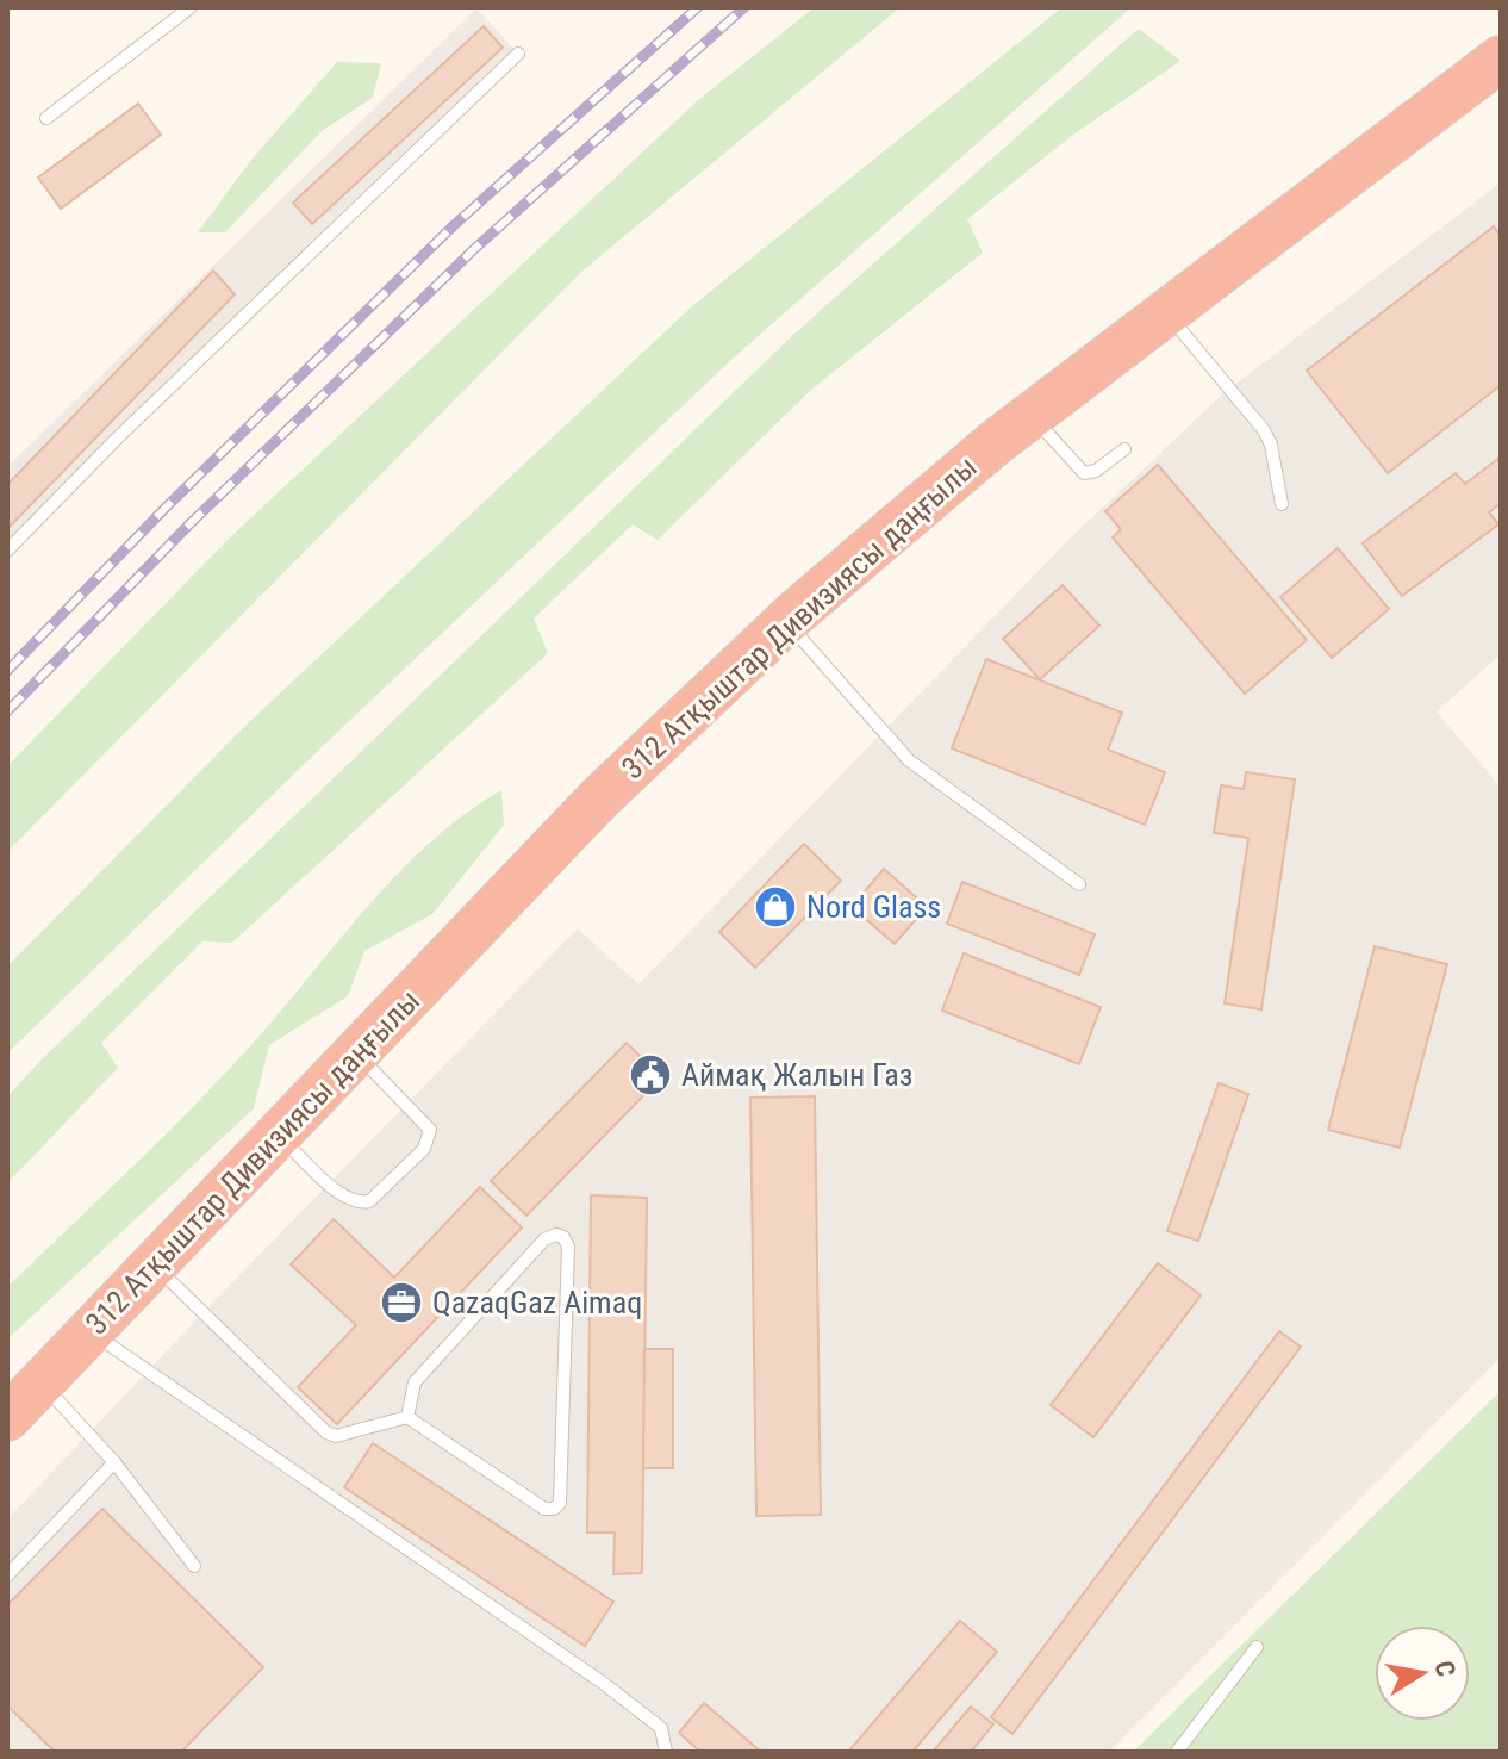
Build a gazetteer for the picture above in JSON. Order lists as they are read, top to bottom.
{
  "streets": {
    "highway": ["312 Атқыштар Дивизиясы даңғылы"]
  },
  "places": {
    "shop": ["Nord Glass"],
    "public building": ["Аймақ Жалын Газ"],
    "office": ["QazaqGaz Aimaq"]
  },
  "north": "right"
}
